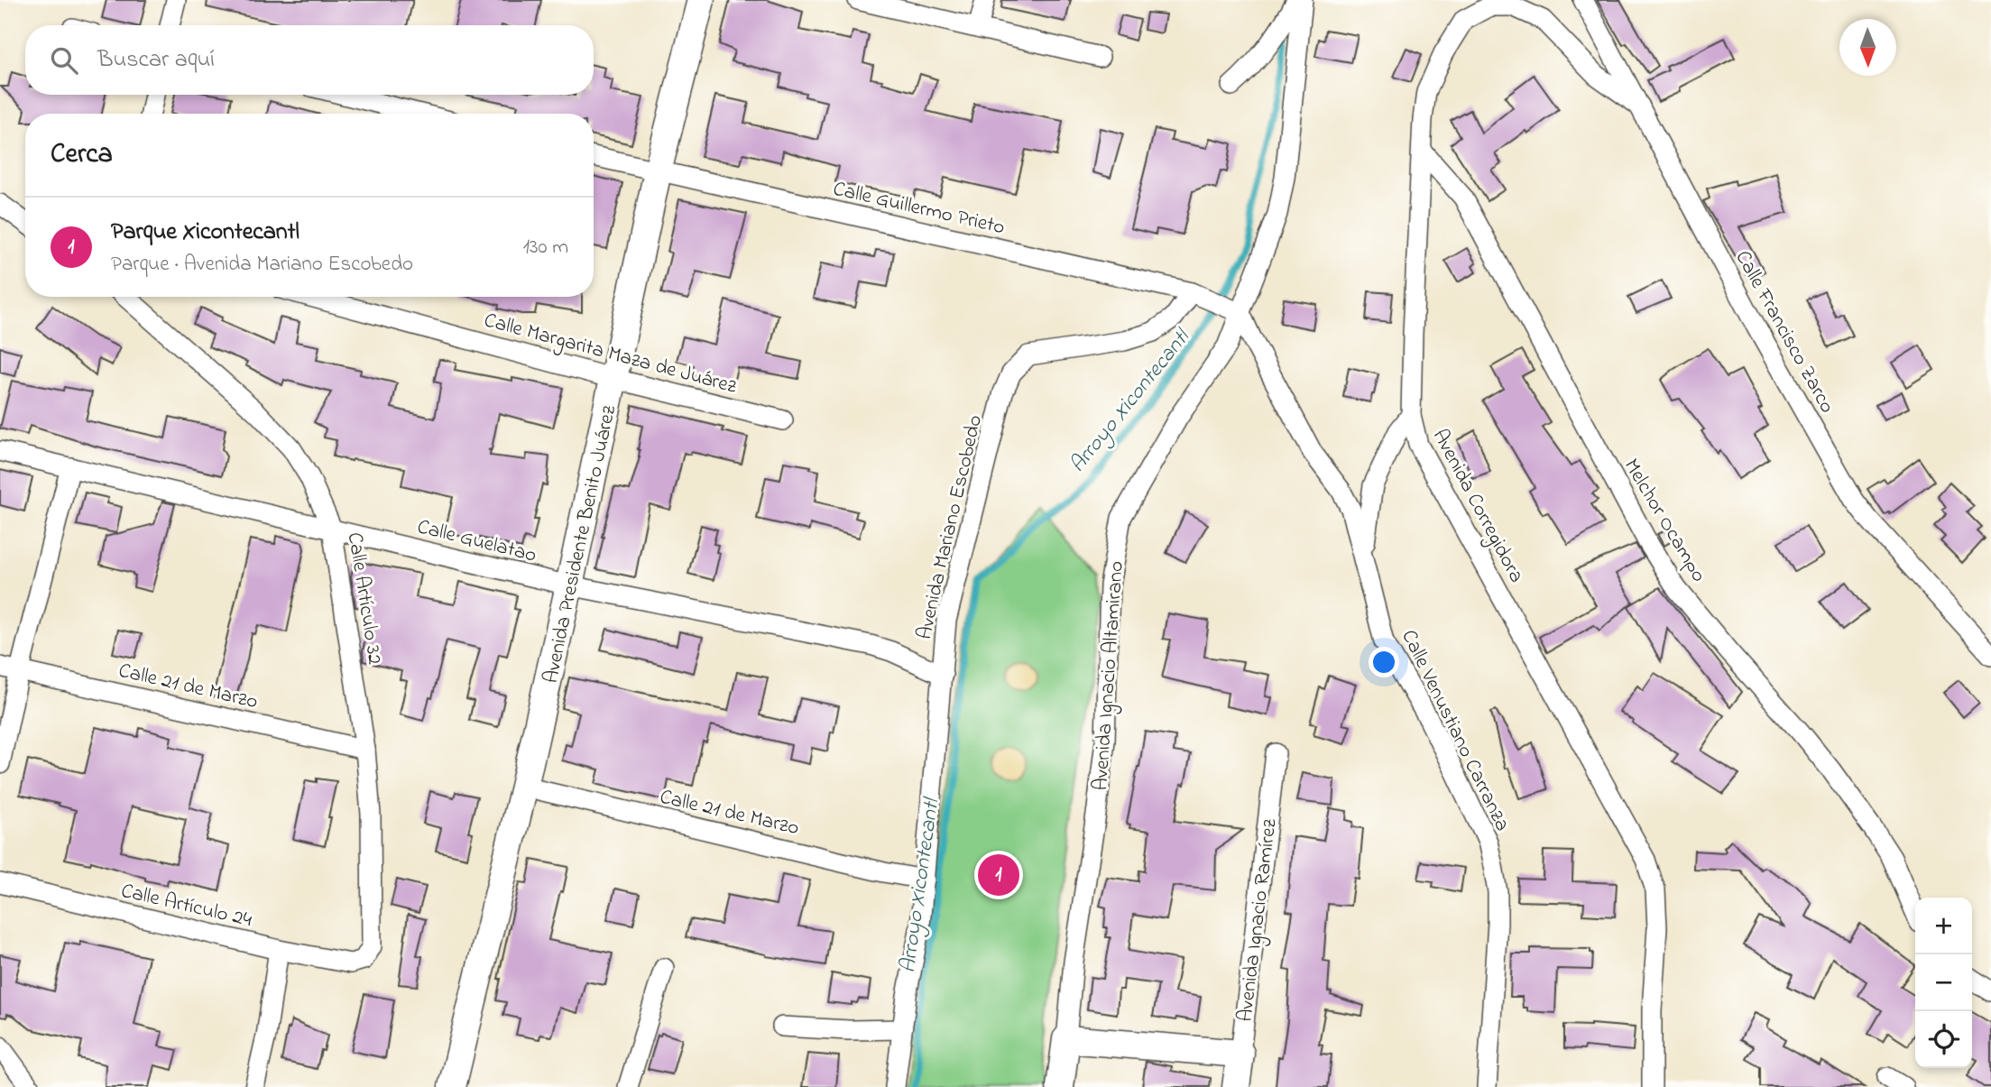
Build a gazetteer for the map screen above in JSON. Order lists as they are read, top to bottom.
{
  "streets": {
    "street": [
      "Calle Guillermo Prieto",
      "Calle Francisco Zarco",
      "Calle Margarita Maza de Juárez",
      "Avenida Corregidora",
      "Melchor Ocampo",
      "Avenida Mariano Escobedo",
      "Calle Guelatao",
      "Avenida Presidente Benito Juárez",
      "Calle Artículo 32",
      "Avenida Ignacio Altamirano",
      "Calle 21 de Marzo",
      "Calle Venustiano Carranza",
      "Calle Artículo 24",
      "Avenida Ignacio Ramírez"
    ]
  },
  "crossings": [
    ["Calle Guillermo Prieto", "Avenida Mariano Escobedo"],
    ["Calle Guillermo Prieto", "Avenida Presidente Benito Juárez"],
    ["Calle Guillermo Prieto", "Avenida Ignacio Altamirano"],
    ["Calle Guillermo Prieto", "Calle Venustiano Carranza"],
    ["Calle Francisco Zarco", "Avenida Corregidora"],
    ["Calle Margarita Maza de Juárez", "Avenida Presidente Benito Juárez"],
    ["Avenida Corregidora", "Melchor Ocampo"],
    ["Avenida Mariano Escobedo", "Calle Guelatao"],
    ["Avenida Mariano Escobedo", "Calle 21 de Marzo"],
    ["Calle Guelatao", "Avenida Presidente Benito Juárez"],
    ["Calle Guelatao", "Calle Artículo 32"],
    ["Avenida Presidente Benito Juárez", "Calle 21 de Marzo"],
    ["Calle Artículo 32", "Calle 21 de Marzo"],
    ["Calle Artículo 32", "Calle Artículo 24"],
    ["Avenida Ignacio Altamirano", "Calle Venustiano Carranza"]
  ],
  "water": ["Arroyo Xicontecantl"],
  "north": "bottom",
  "page": {
    "search": "Buscar aquí",
    "heading": "Cerca",
    "list": [
      {
        "mark": "1",
        "name": "Parque Xicontecantl",
        "note": "Parque · Avenida Mariano Escobedo",
        "value": "130 m"
      }
    ],
    "pins": "1",
    "map_buttons": ["+", "−"]
  }
}
